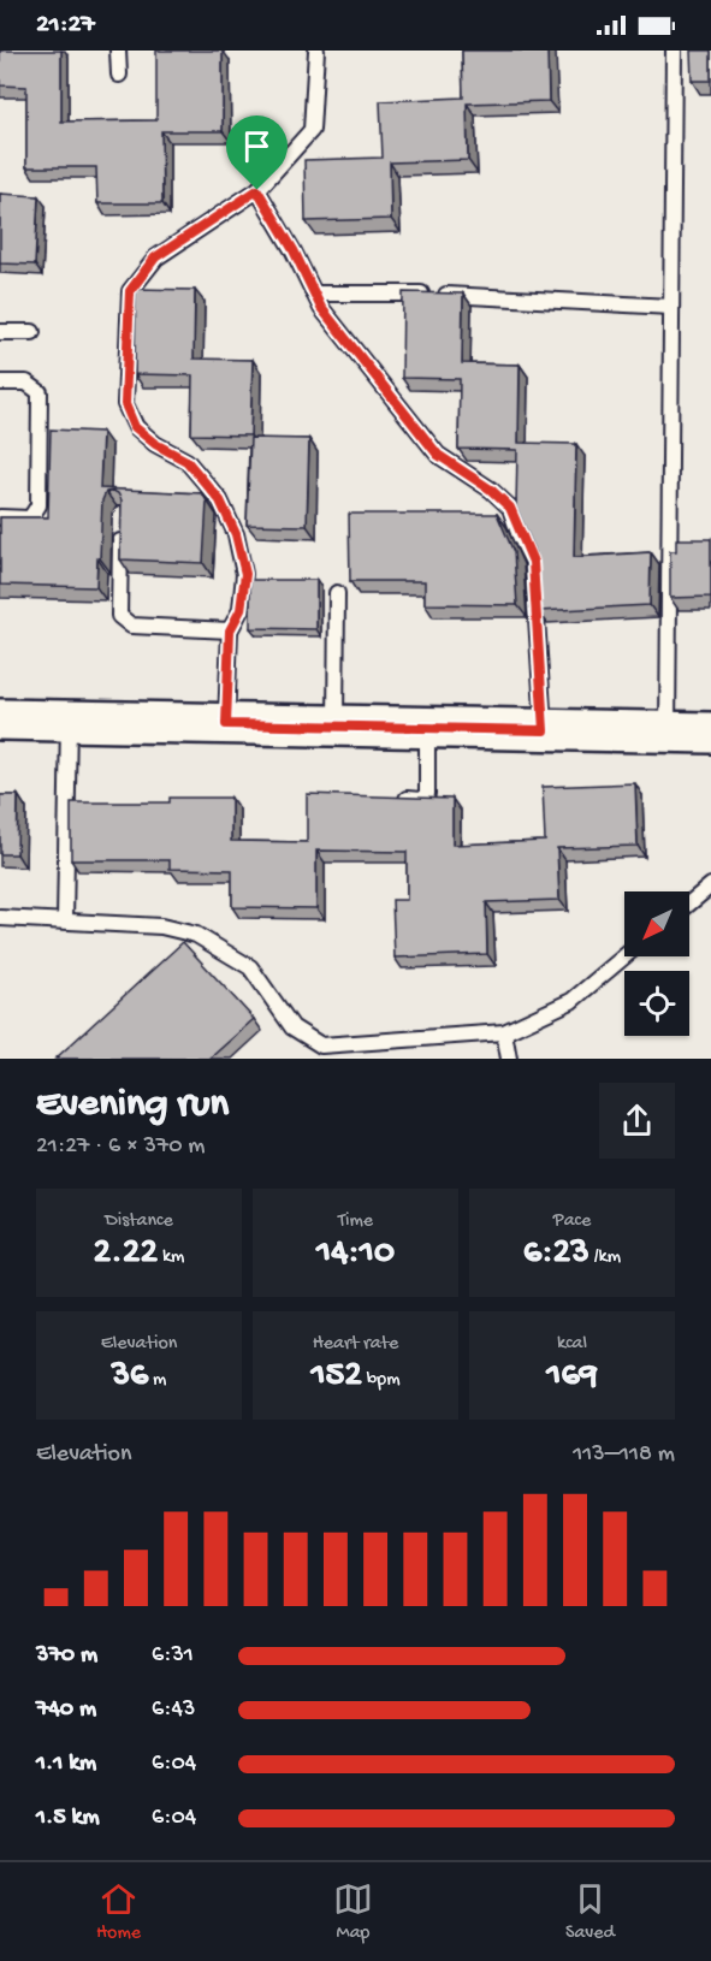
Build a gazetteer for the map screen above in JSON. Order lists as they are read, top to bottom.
{
  "north": "bottom left",
  "page": {
    "status": "21:27",
    "heading": ["Evening run", "21:27 · 6 × 370 m"],
    "stats": [
      ["Distance", "2.22 km"],
      ["Time", "14:10"],
      ["Pace", "6:23 /km"],
      ["Elevation", "36 m"],
      ["Heart rate", "152 bpm"],
      ["kcal", "169"]
    ],
    "chart": ["Elevation", "113–118 m"],
    "list": [
      {
        "name": "370 m",
        "note": "6:31"
      },
      {
        "name": "740 m",
        "note": "6:43"
      },
      {
        "name": "1.1 km",
        "note": "6:04"
      },
      {
        "name": "1.5 km",
        "note": "6:04"
      }
    ],
    "tabs": ["Home", "Map", "Saved"]
  }
}
